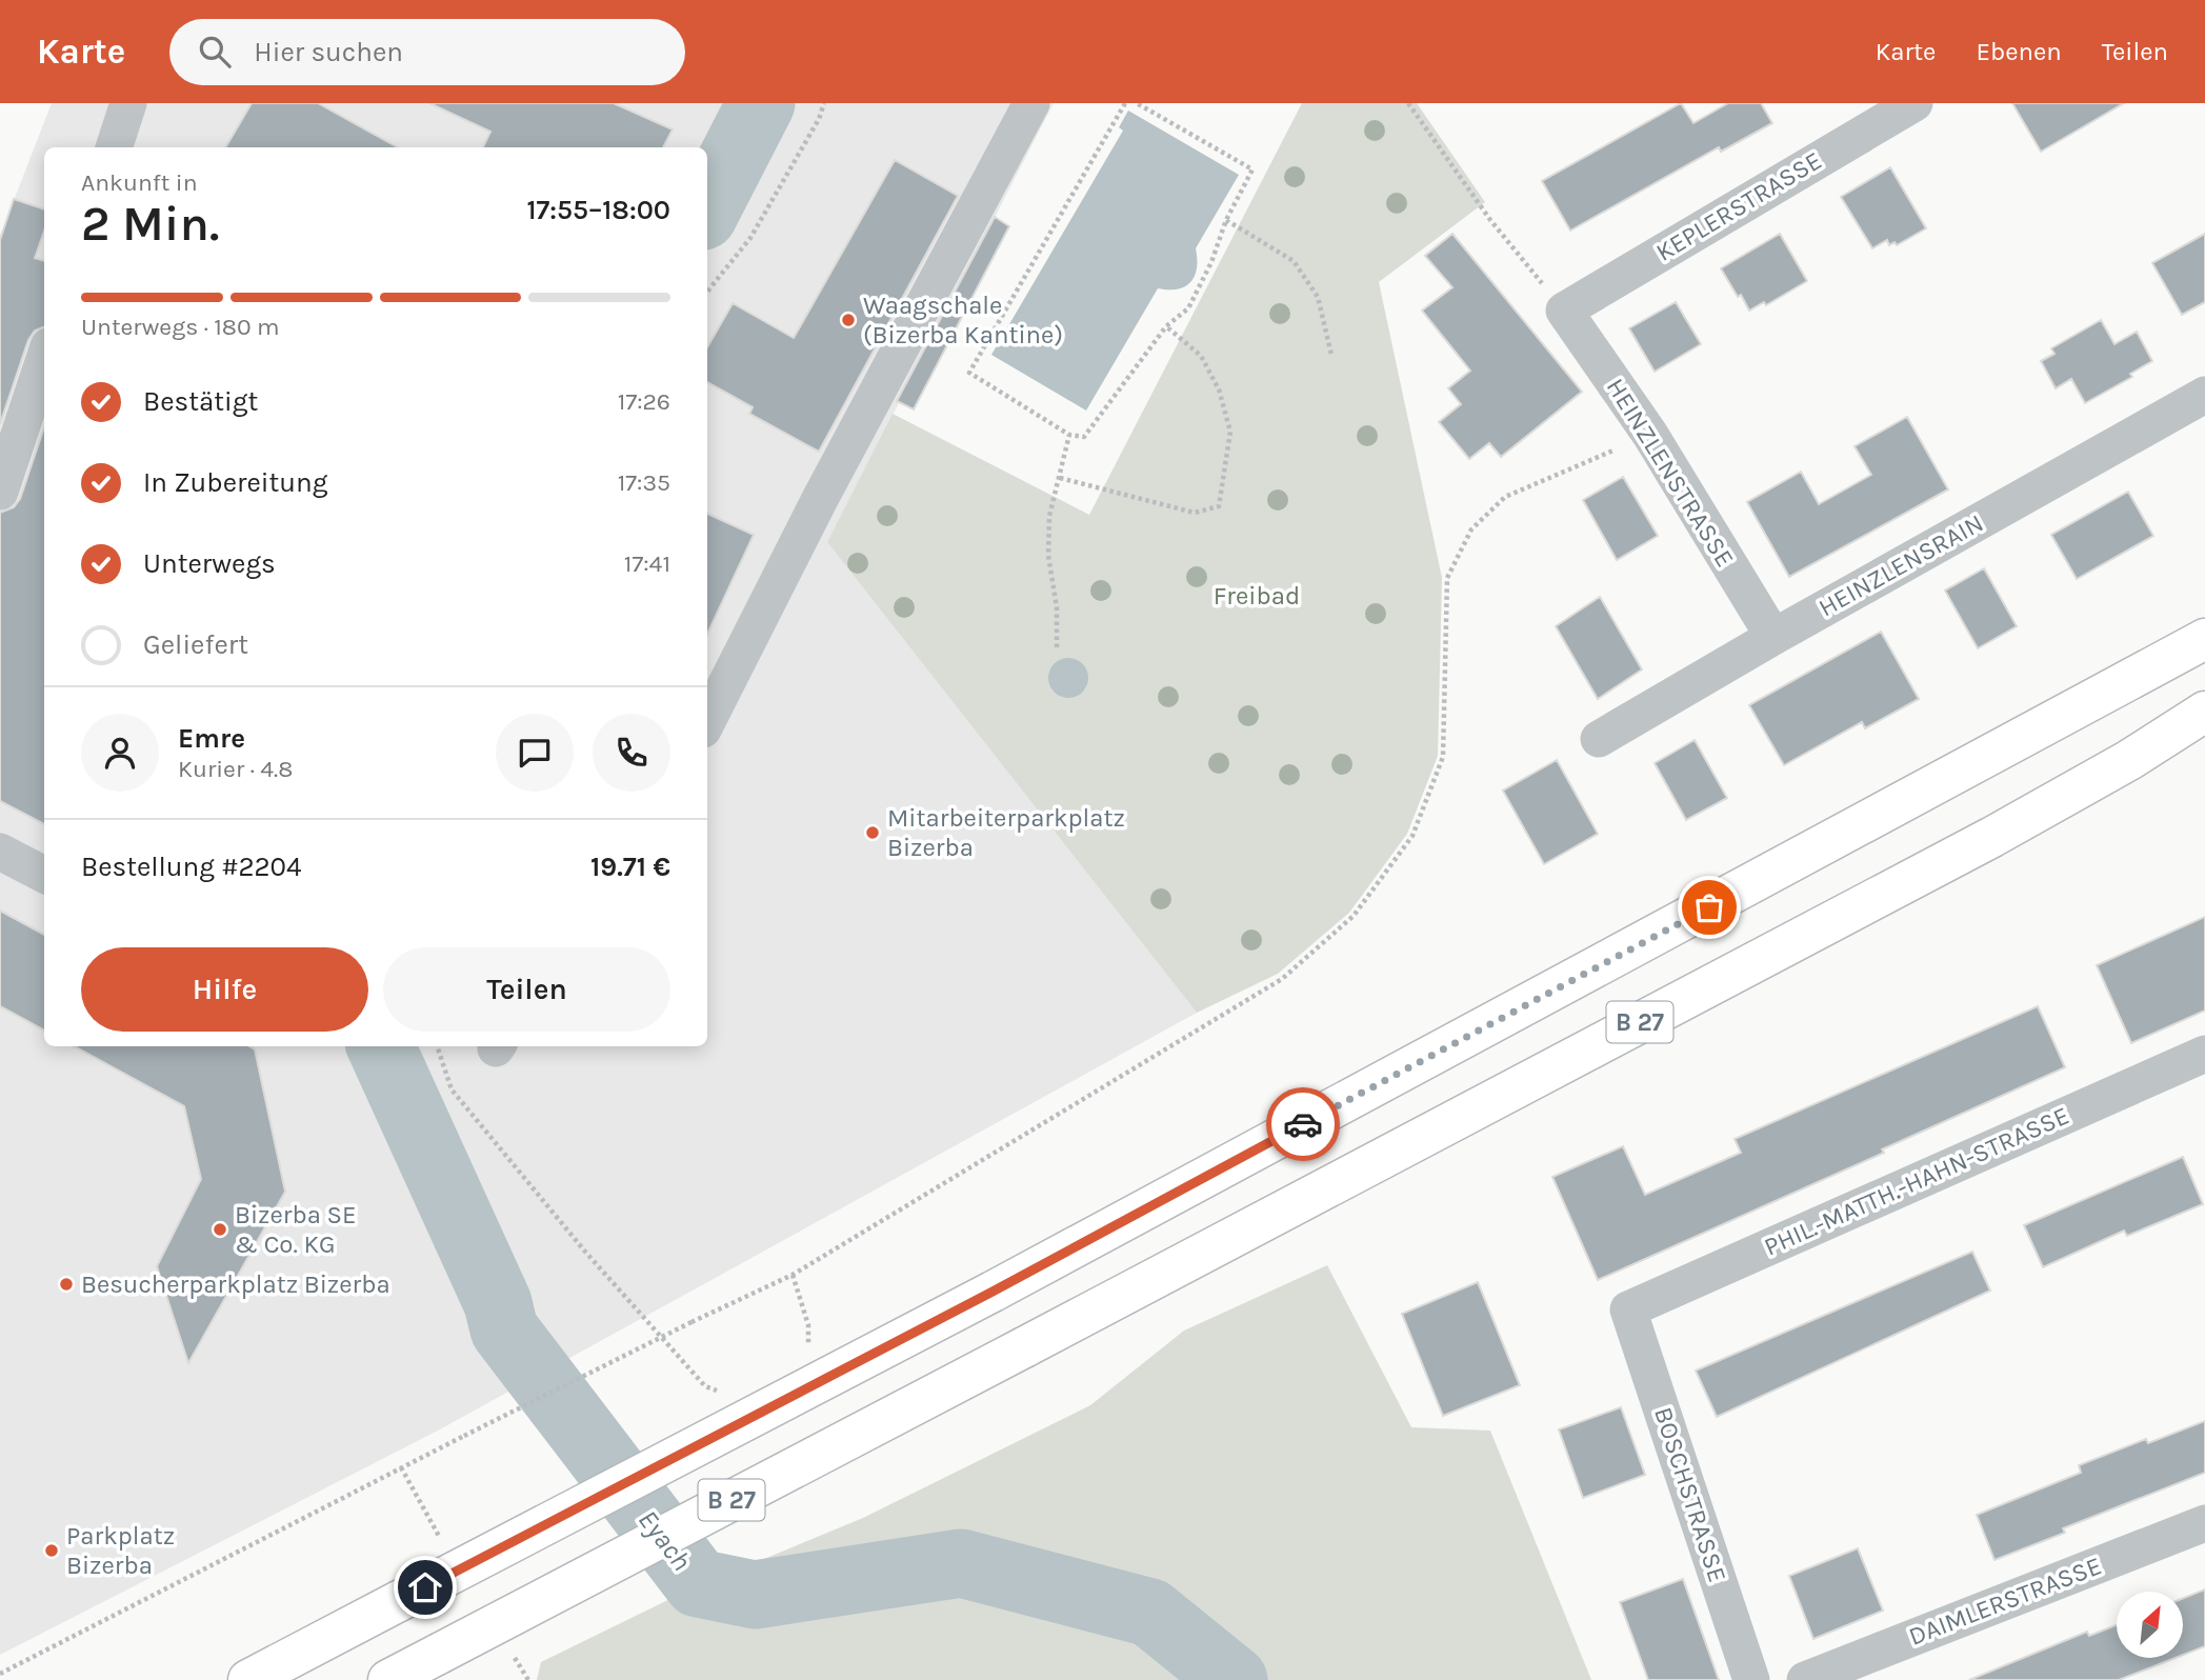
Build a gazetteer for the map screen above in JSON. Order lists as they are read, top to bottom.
{
  "streets": {
    "highway": ["B 27"],
    "street": [
      "KEPLERSTRASSE",
      "HEINZLENSTRASSE",
      "HEINZLENSRAIN",
      "PHIL.-MATTH.-HAHN-STRASSE",
      "BOSCHSTRASSE",
      "DAIMLERSTRASSE"
    ]
  },
  "crossings": [
    ["KEPLERSTRASSE", "HEINZLENSTRASSE"],
    ["HEINZLENSTRASSE", "HEINZLENSRAIN"],
    ["PHIL.-MATTH.-HAHN-STRASSE", "BOSCHSTRASSE"]
  ],
  "water": ["Eyach"],
  "parks": ["Freibad"],
  "places": [
    "Waagschale (Bizerba Kantine)",
    "Mitarbeiterparkplatz Bizerba",
    "Bizerba SE & Co. KG",
    "Besucherparkplatz Bizerba",
    "Parkplatz Bizerba"
  ],
  "north": "top right",
  "page": {
    "header": "Karte",
    "search": "Hier suchen",
    "nav": ["Karte", "Ebenen", "Teilen"],
    "heading": ["2 Min.", "Ankunft in", "17:55–18:00"],
    "panel": [
      "Emre",
      "Kurier · 4.8",
      "Bestellung #2204",
      "19.71 €"
    ],
    "bar": "Unterwegs · 180 m",
    "list": [
      ["Bestätigt", "17:26"],
      ["In Zubereitung", "17:35"],
      ["Unterwegs", "17:41"],
      "Geliefert"
    ],
    "buttons": ["Hilfe", "Teilen"]
  }
}
